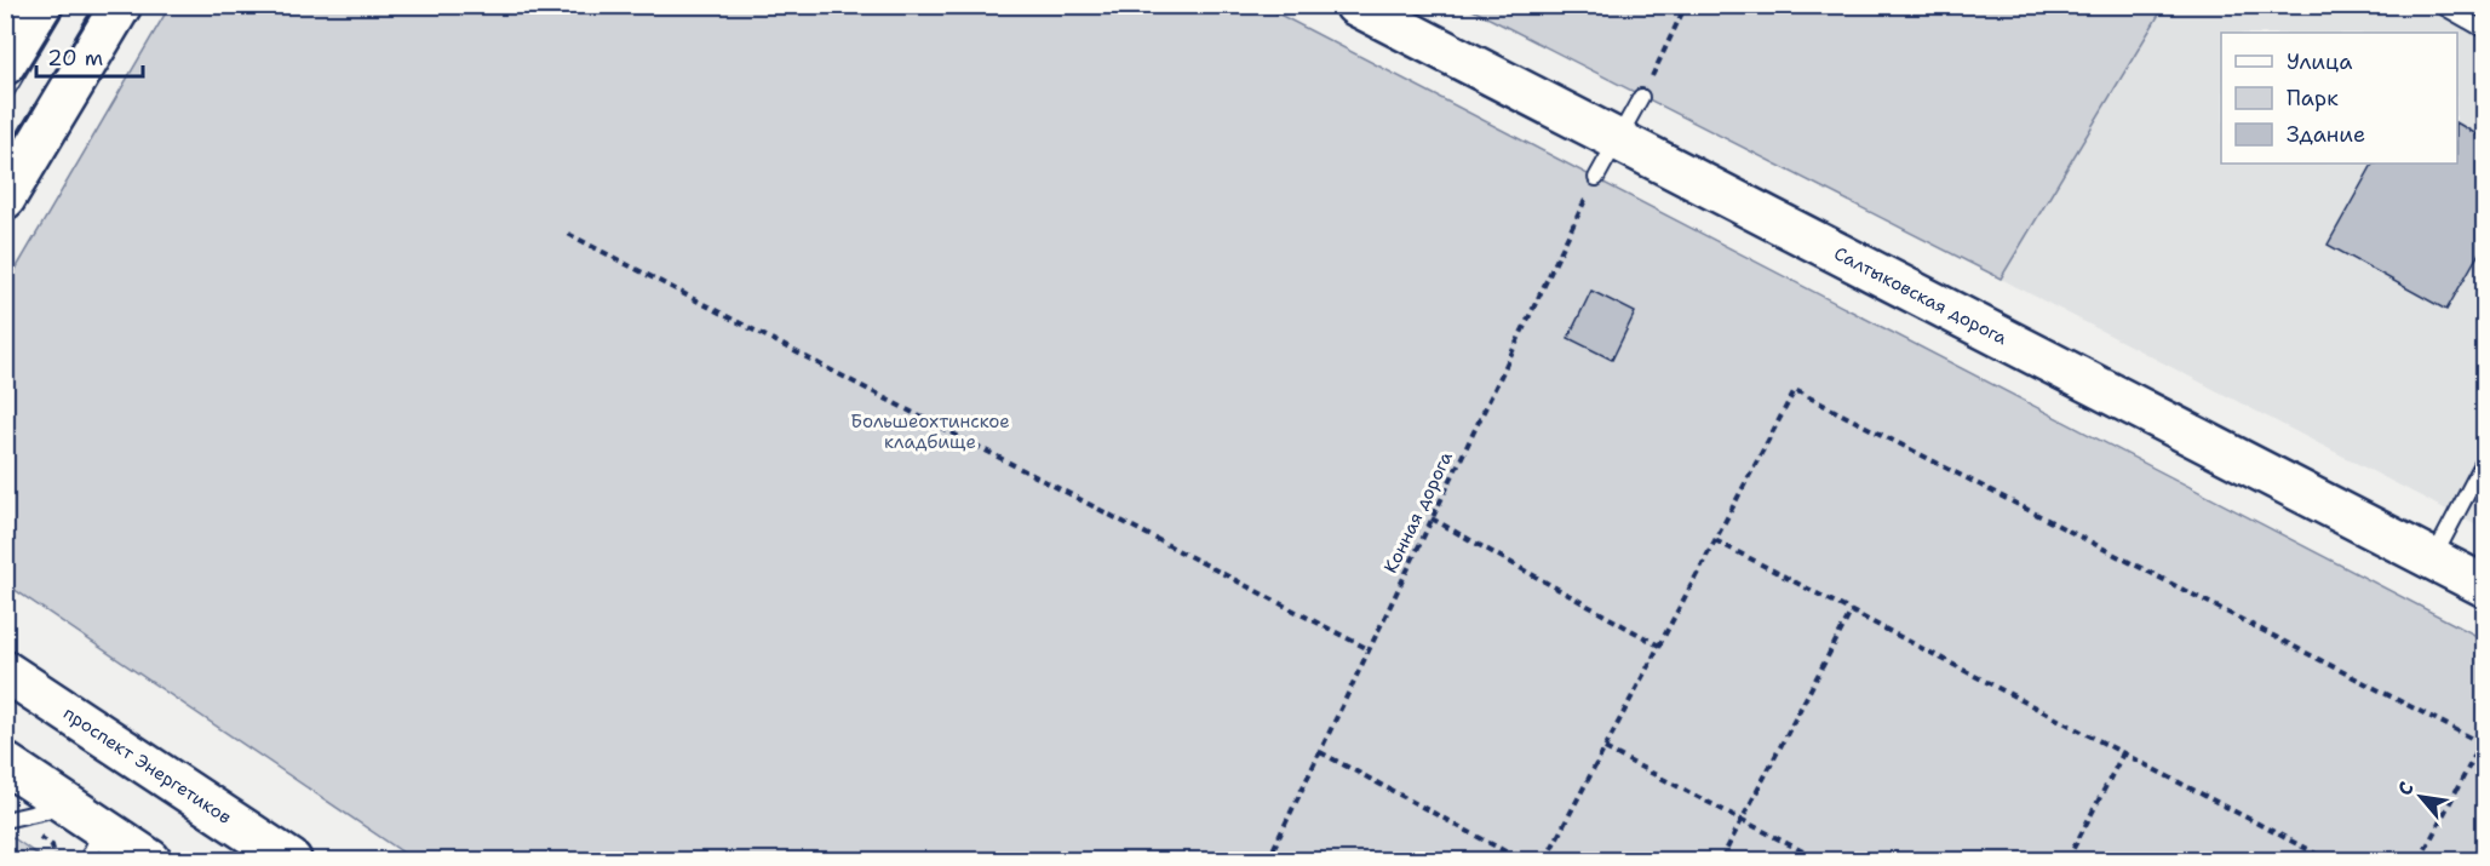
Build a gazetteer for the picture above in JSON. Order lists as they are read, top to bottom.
{
  "streets": {
    "street": ["Салтыковская дорога", "проспект Энергетиков"],
    "path": ["Конная дорога"]
  },
  "parks": ["Большеохтинское кладбище"],
  "legend": ["Улица", "Парк", "Здание"],
  "scale_bar": "20 m",
  "north": "top left"
}
